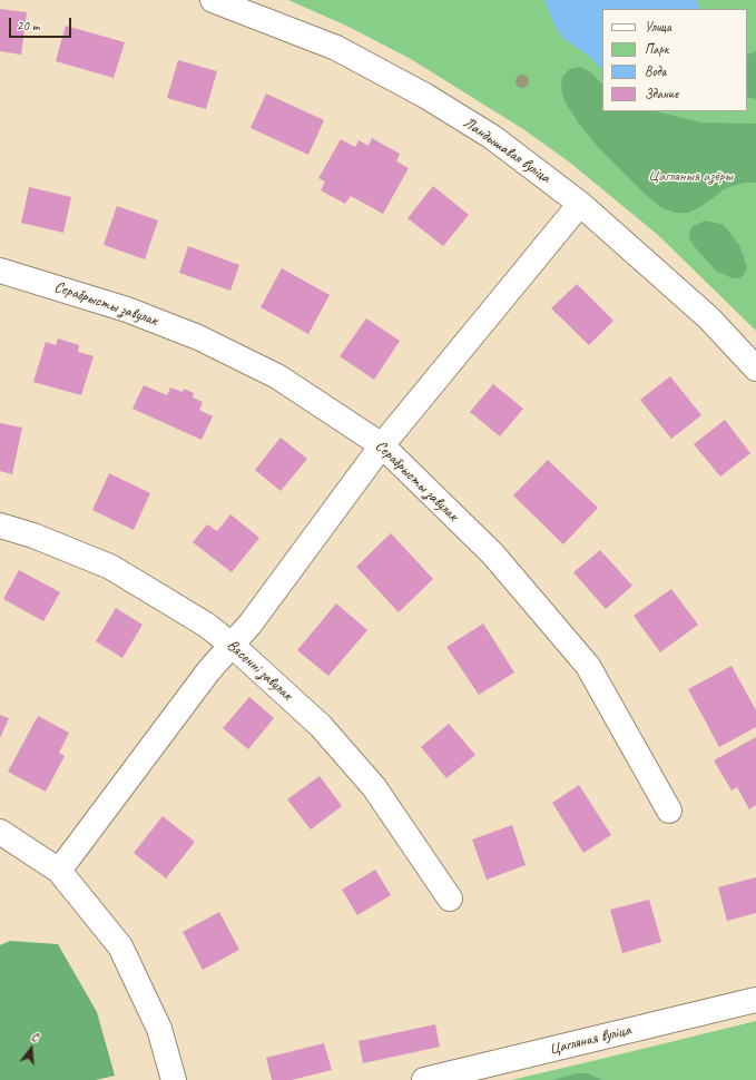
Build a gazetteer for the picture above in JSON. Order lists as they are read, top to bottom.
{
  "streets": {
    "street": [
      "Ландышавая вуліца",
      "Серабрысты завулак",
      "Вясенні завулак",
      "Цагляная вуліца"
    ]
  },
  "parks": ["Цагляныя азёры"],
  "legend": [
    "Улица",
    "Парк",
    "Вода",
    "Здание"
  ],
  "scale_bar": "20 m",
  "north": "top"
}
